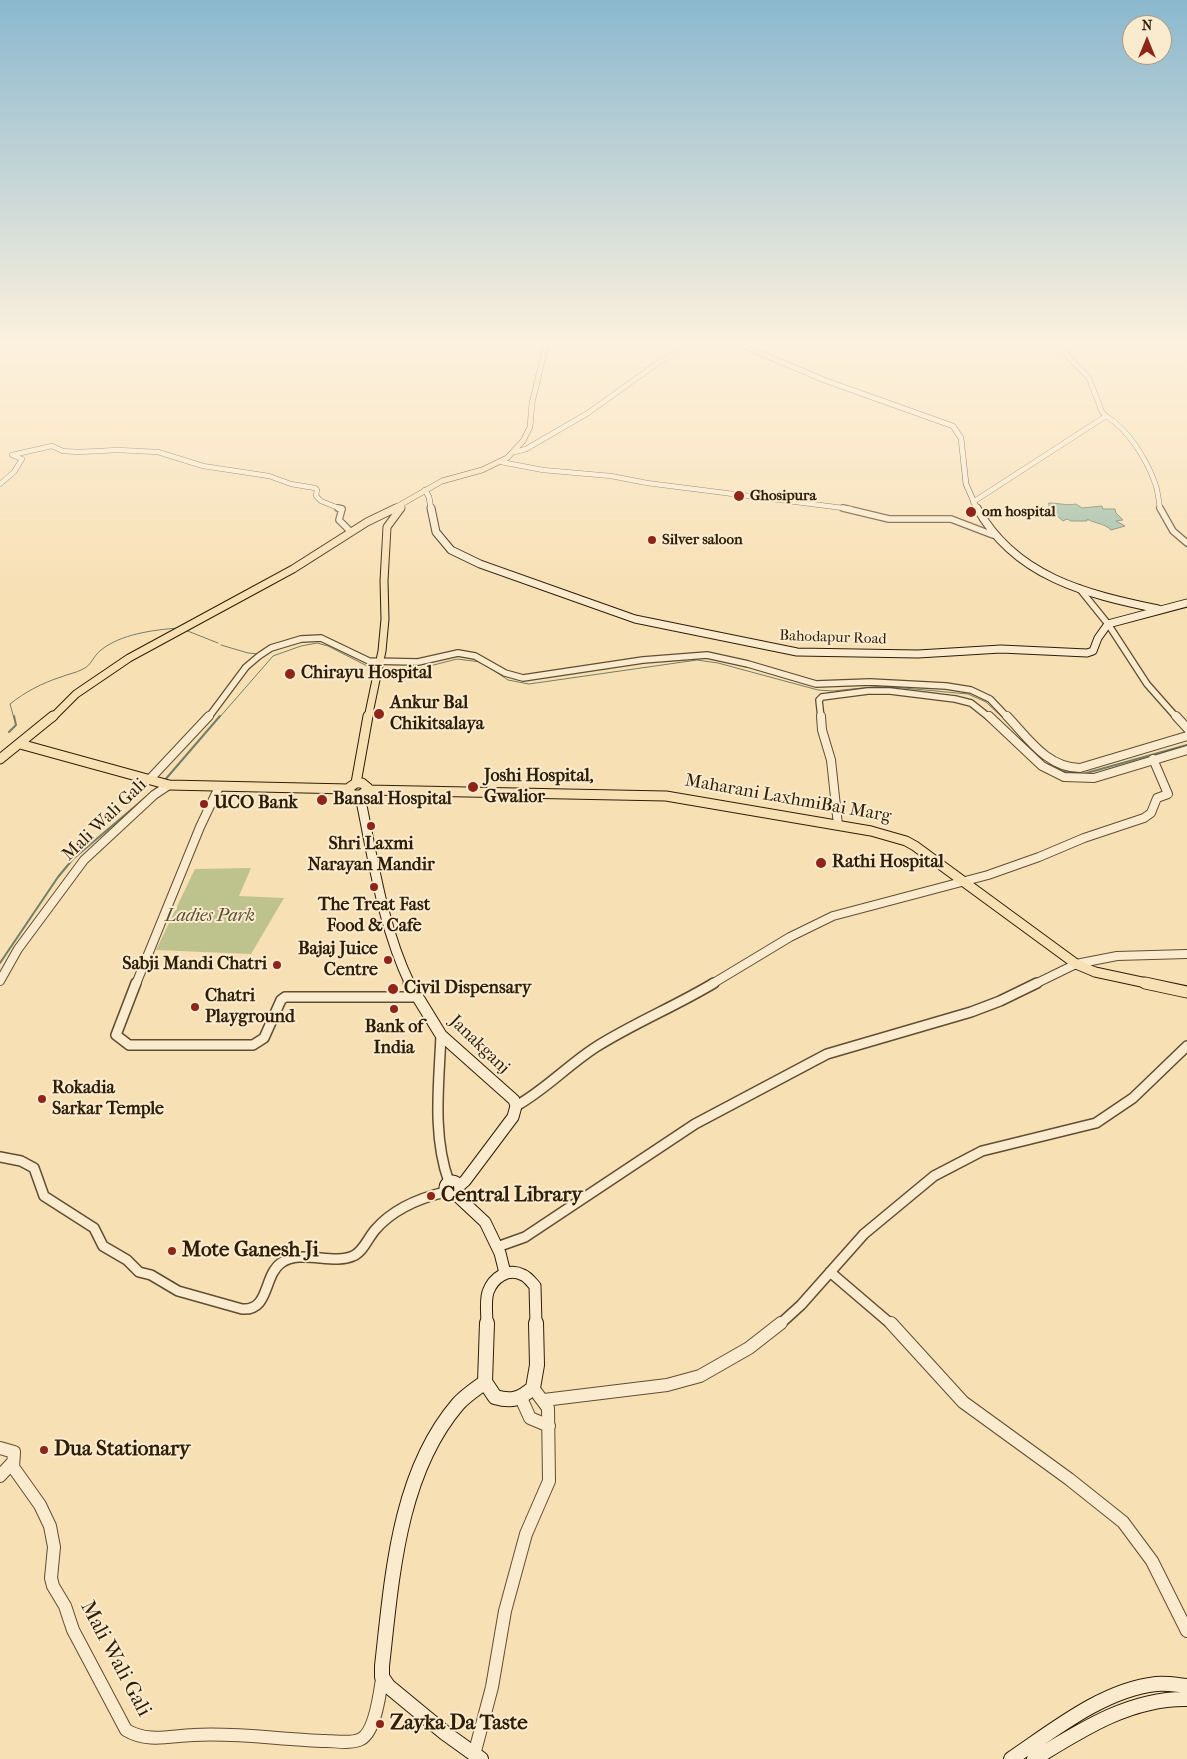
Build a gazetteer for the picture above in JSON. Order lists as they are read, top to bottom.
{
  "streets": {
    "main road": ["Bahodapur Road", "Maharani LaxhmiBai Marg", "Janakganj"],
    "street": ["Mali Wali Gali"]
  },
  "crossings": [
    ["Maharani LaxhmiBai Marg", "Janakganj"]
  ],
  "parks": ["Ladies Park"],
  "places": [
    "Ghosipura",
    "om hospital",
    "Silver saloon",
    "Chirayu Hospital",
    "Ankur Bal Chikitsalaya",
    "Joshi Hospital, Gwalior",
    "Bansal Hospital",
    "UCO Bank",
    "Shri Laxmi Narayan Mandir",
    "Rathi Hospital",
    "The Treat Fast Food & Cafe",
    "Bajaj Juice Centre",
    "Sabji Mandi Chatri",
    "Civil Dispensary",
    "Chatri Playground",
    "Bank of India",
    "Rokadia Sarkar Temple",
    "Central Library",
    "Mote Ganesh Ji",
    "Dua Stationary",
    "Zayka Da Taste"
  ],
  "north": "top"
}
